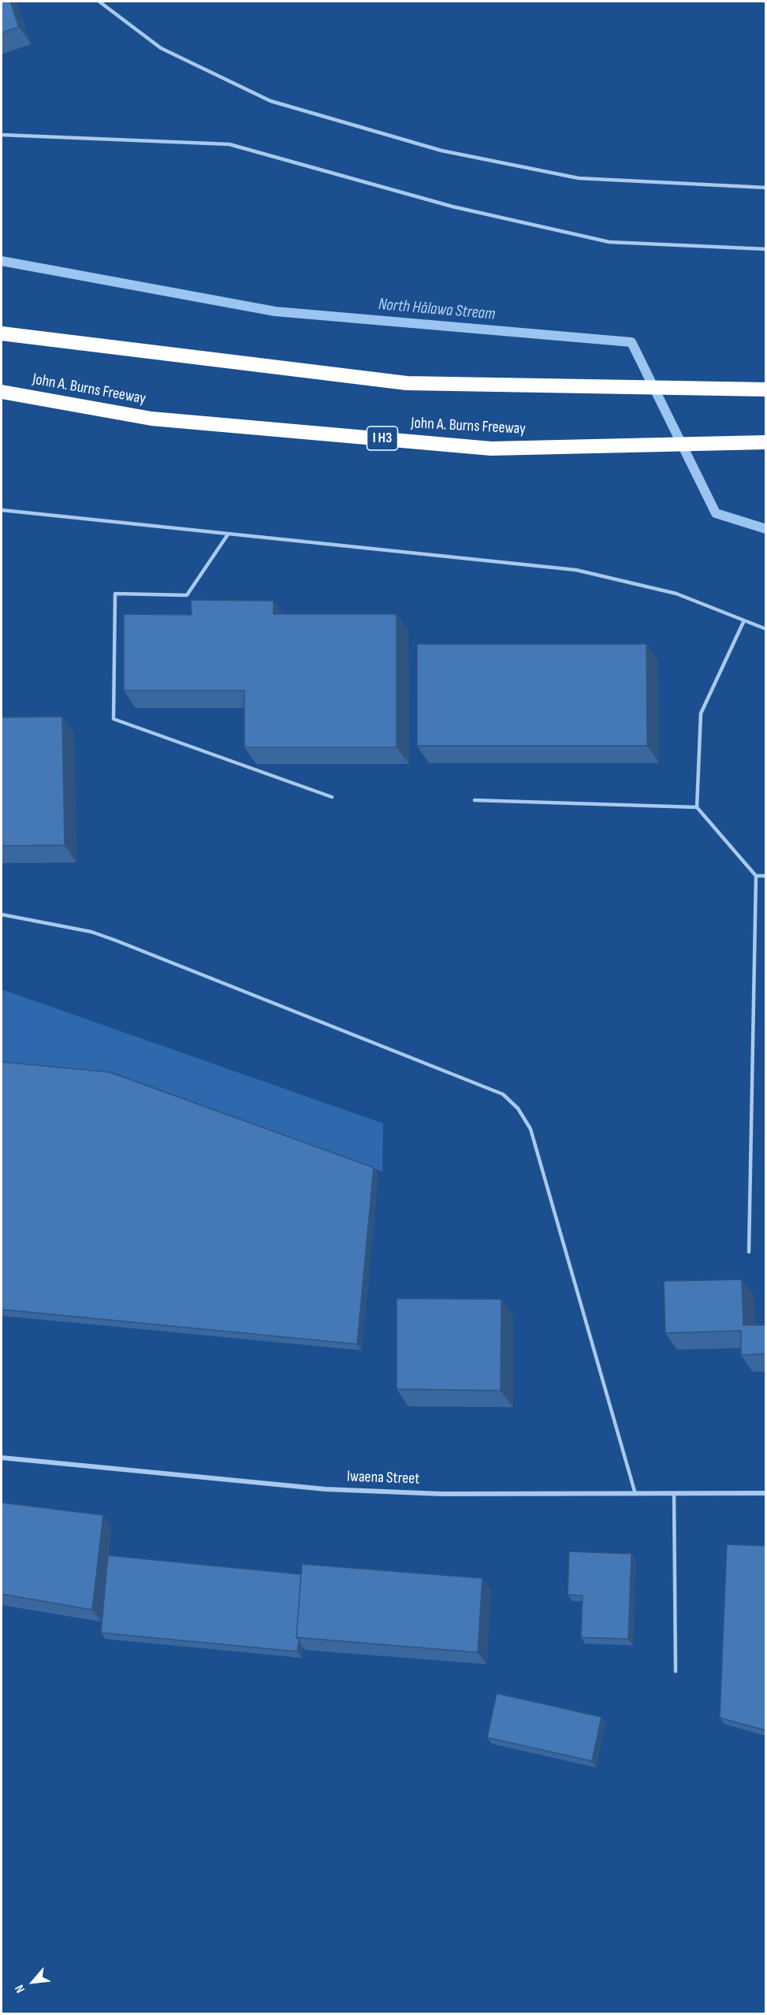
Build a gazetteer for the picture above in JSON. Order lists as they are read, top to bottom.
{
  "streets": {
    "highway": ["John A. Burns Freeway", "I H3"],
    "street": ["Iwaena Street"]
  },
  "water": ["North Hālawa Stream"],
  "north": "bottom left"
}
